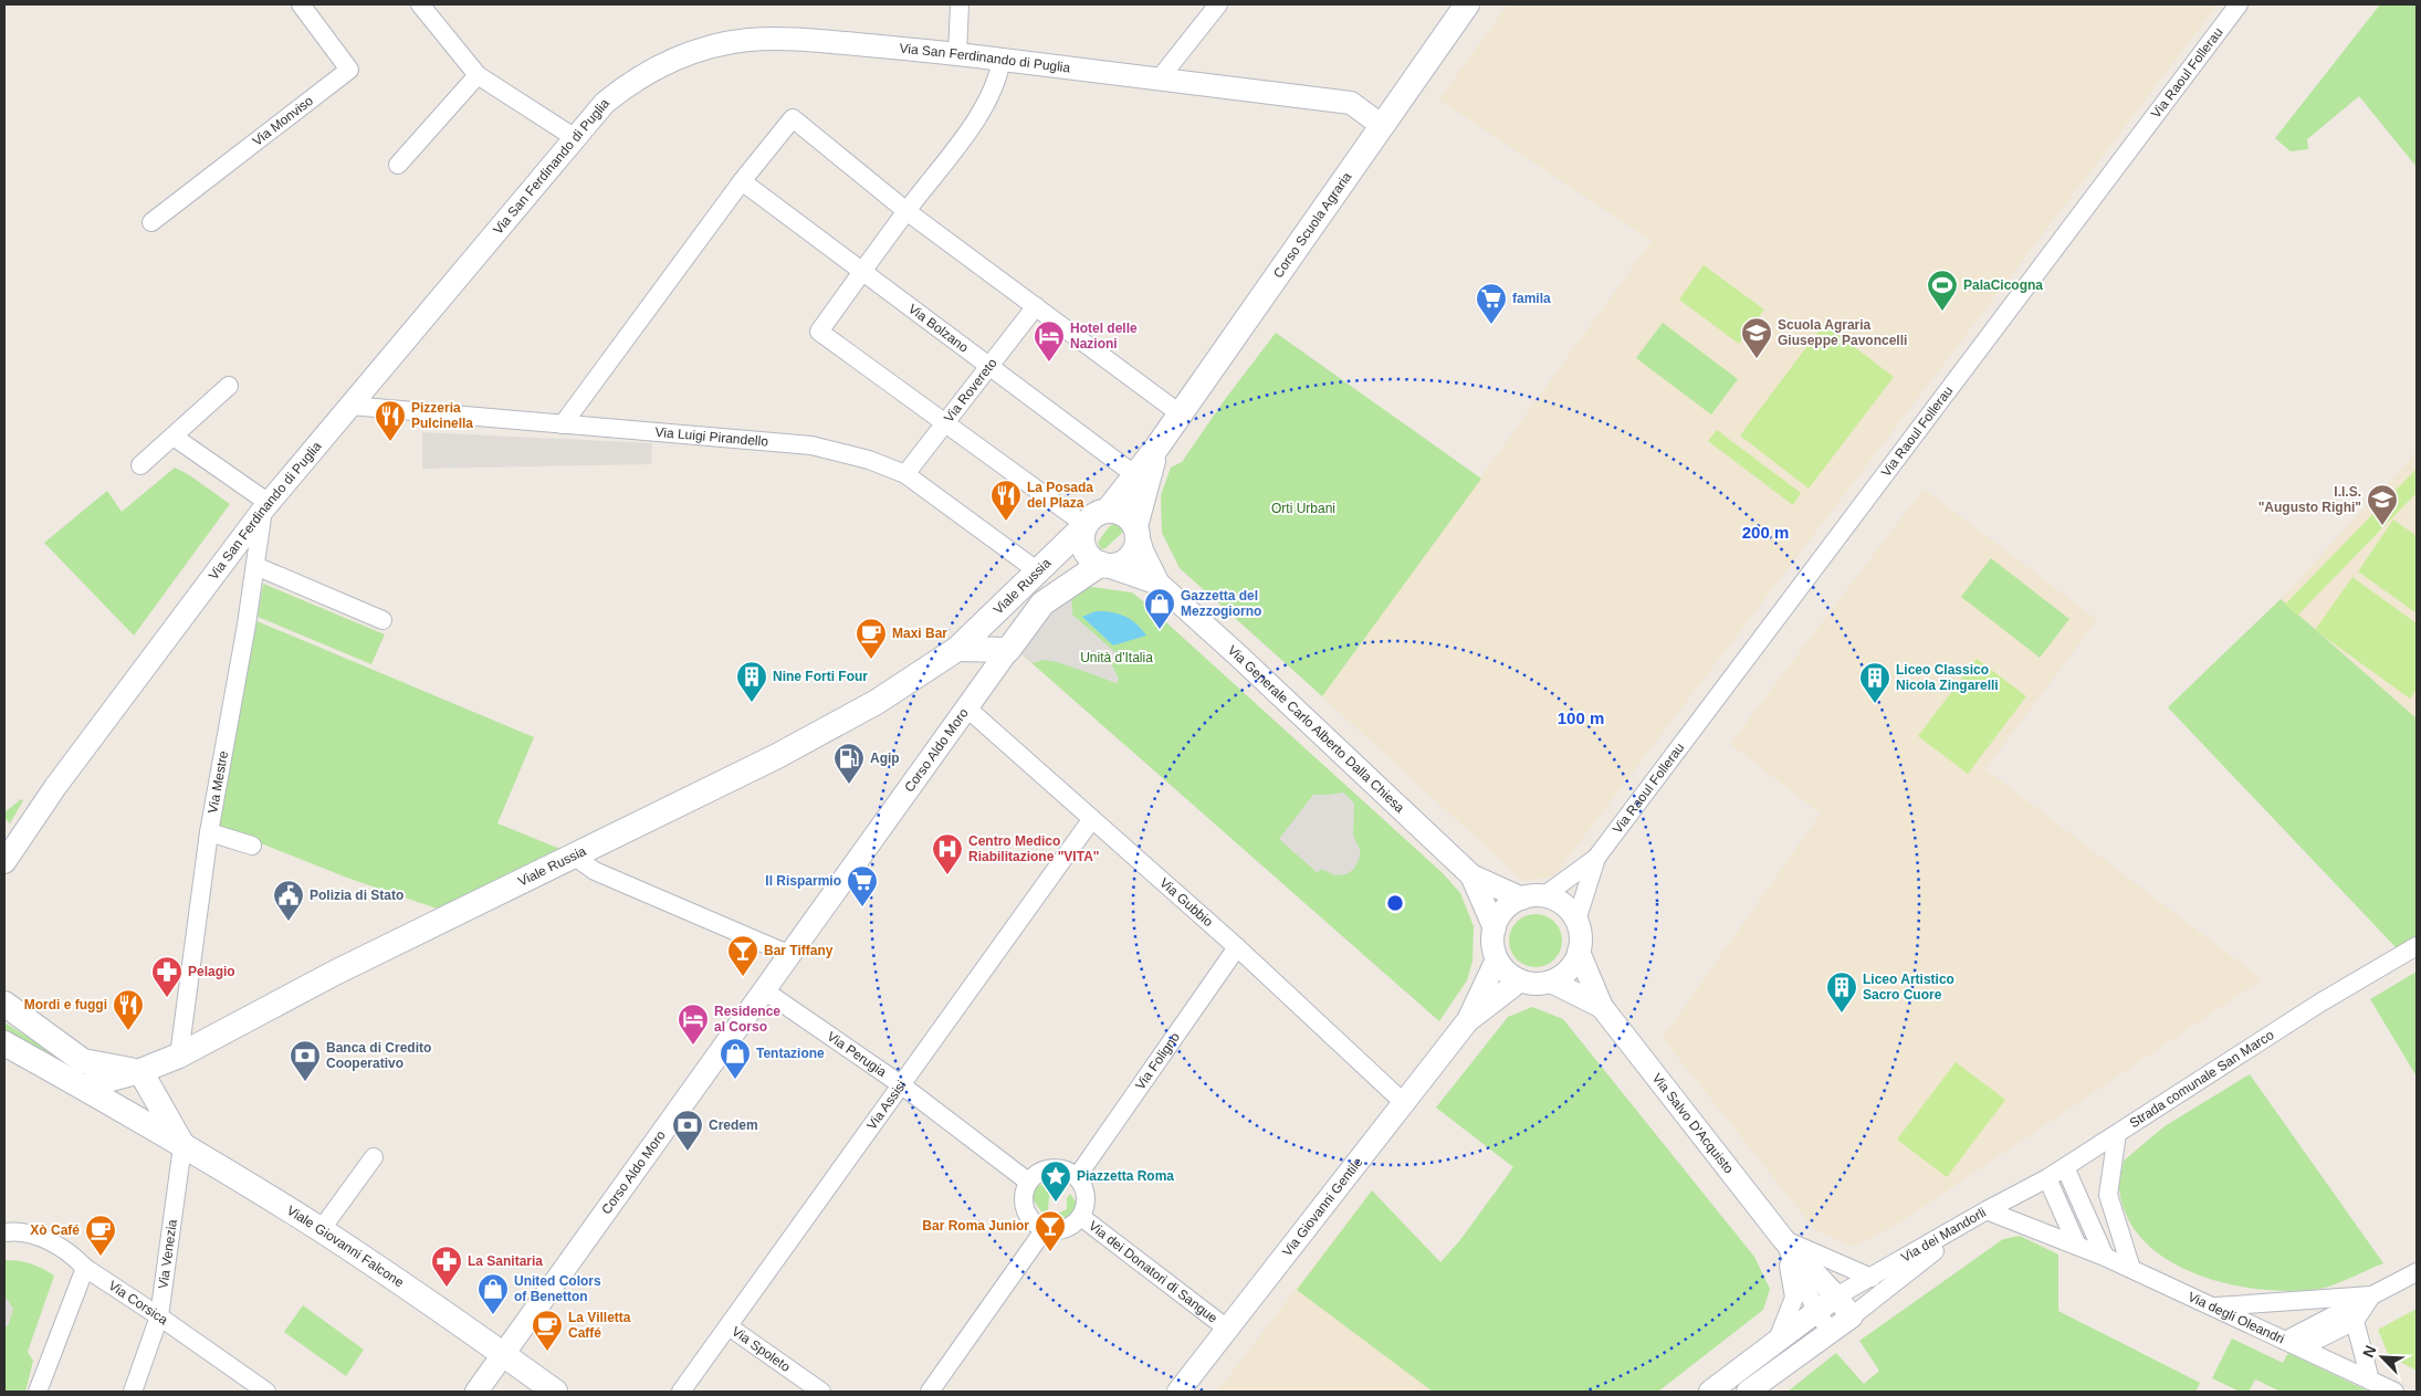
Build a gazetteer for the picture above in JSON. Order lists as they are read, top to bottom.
{
  "streets": {
    "main road": [
      "Corso Scuola Agraria",
      "Viale Russia",
      "Corso Aldo Moro",
      "Viale Giovanni Falcone"
    ],
    "street": [
      "Via San Ferdinando di Puglia",
      "Via Raoul Follerau",
      "Via Monviso",
      "Via Bolzano",
      "Via Rovereto",
      "Via Luigi Pirandello",
      "Via Generale Carlo Alberto Dalla Chiesa",
      "Via Mestre",
      "Via Gubbio",
      "Via Perugia",
      "Via Foligno",
      "Strada comunale San Marco",
      "Via Assisi",
      "Via Salvo D'Acquisto",
      "Via Giovanni Gentile",
      "Via dei Mandorli",
      "Via Venezia",
      "Via dei Donatori di Sangue",
      "Via Corsica",
      "Via degli Oleandri",
      "Via Spoleto"
    ]
  },
  "crossings": [
    ["Via San Ferdinando di Puglia", "Corso Scuola Agraria"],
    ["Via San Ferdinando di Puglia", "Via Luigi Pirandello"],
    ["Via San Ferdinando di Puglia", "Via Mestre"],
    ["Via Raoul Follerau", "Via Generale Carlo Alberto Dalla Chiesa"],
    ["Via Raoul Follerau", "Via Salvo D'Acquisto"],
    ["Via Raoul Follerau", "Via Giovanni Gentile"],
    ["Corso Scuola Agraria", "Via Bolzano"],
    ["Corso Scuola Agraria", "Viale Russia"],
    ["Corso Scuola Agraria", "Corso Aldo Moro"],
    ["Via Bolzano", "Via Rovereto"],
    ["Via Rovereto", "Via Luigi Pirandello"],
    ["Via Luigi Pirandello", "Viale Russia"],
    ["Viale Russia", "Via Mestre"],
    ["Viale Russia", "Viale Giovanni Falcone"],
    ["Via Generale Carlo Alberto Dalla Chiesa", "Via Salvo D'Acquisto"],
    ["Via Generale Carlo Alberto Dalla Chiesa", "Via Giovanni Gentile"],
    ["Corso Aldo Moro", "Via Gubbio"],
    ["Corso Aldo Moro", "Via Perugia"],
    ["Corso Aldo Moro", "Viale Giovanni Falcone"],
    ["Via Gubbio", "Via Foligno"],
    ["Via Gubbio", "Via Assisi"],
    ["Via Gubbio", "Via Giovanni Gentile"],
    ["Via Perugia", "Via Foligno"],
    ["Via Perugia", "Via Assisi"],
    ["Via Perugia", "Via dei Donatori di Sangue"],
    ["Via Foligno", "Via dei Donatori di Sangue"],
    ["Strada comunale San Marco", "Via dei Mandorli"],
    ["Strada comunale San Marco", "Via degli Oleandri"],
    ["Via Assisi", "Via Spoleto"],
    ["Via Salvo D'Acquisto", "Via Giovanni Gentile"],
    ["Via Salvo D'Acquisto", "Via dei Mandorli"],
    ["Via Giovanni Gentile", "Via dei Donatori di Sangue"],
    ["Via dei Mandorli", "Via degli Oleandri"],
    ["Viale Giovanni Falcone", "Via Venezia"],
    ["Via Venezia", "Via Corsica"]
  ],
  "parks": ["Orti Urbani", "Unità d'Italia"],
  "places": {
    "sports": ["PalaCicogna"],
    "supermarket": ["famila", "Il Risparmio"],
    "school or university": ["Scuola Agraria Giuseppe Pavoncelli", "I.I.S. \"Augusto Righi\""],
    "hotel": ["Hotel delle Nazioni", "Residence al Corso"],
    "restaurant": ["Pizzeria Pulcinella", "La Posada del Plaza", "Mordi e fuggi"],
    "shop": ["Gazzetta del Mezzogiorno", "Tentazione", "United Colors of Benetton"],
    "cafe": ["Maxi Bar", "Xò Café", "La Villetta Caffé"],
    "building": ["Nine Forti Four", "Liceo Classico Nicola Zingarelli", "Liceo Artistico Sacro Cuore"],
    "fuel station": ["Agip"],
    "hospital": ["Centro Medico Riabilitazione \"VITA\""],
    "public building": ["Polizia di Stato"],
    "bar": ["Bar Tiffany", "Bar Roma Junior"],
    "pharmacy": ["Pelagio", "La Sanitaria"],
    "bank": ["Banca di Credito Cooperativo", "Credem"],
    "place": ["Piazzetta Roma"]
  },
  "north": "top left",
  "rings": ["200 m", "100 m"]
}
